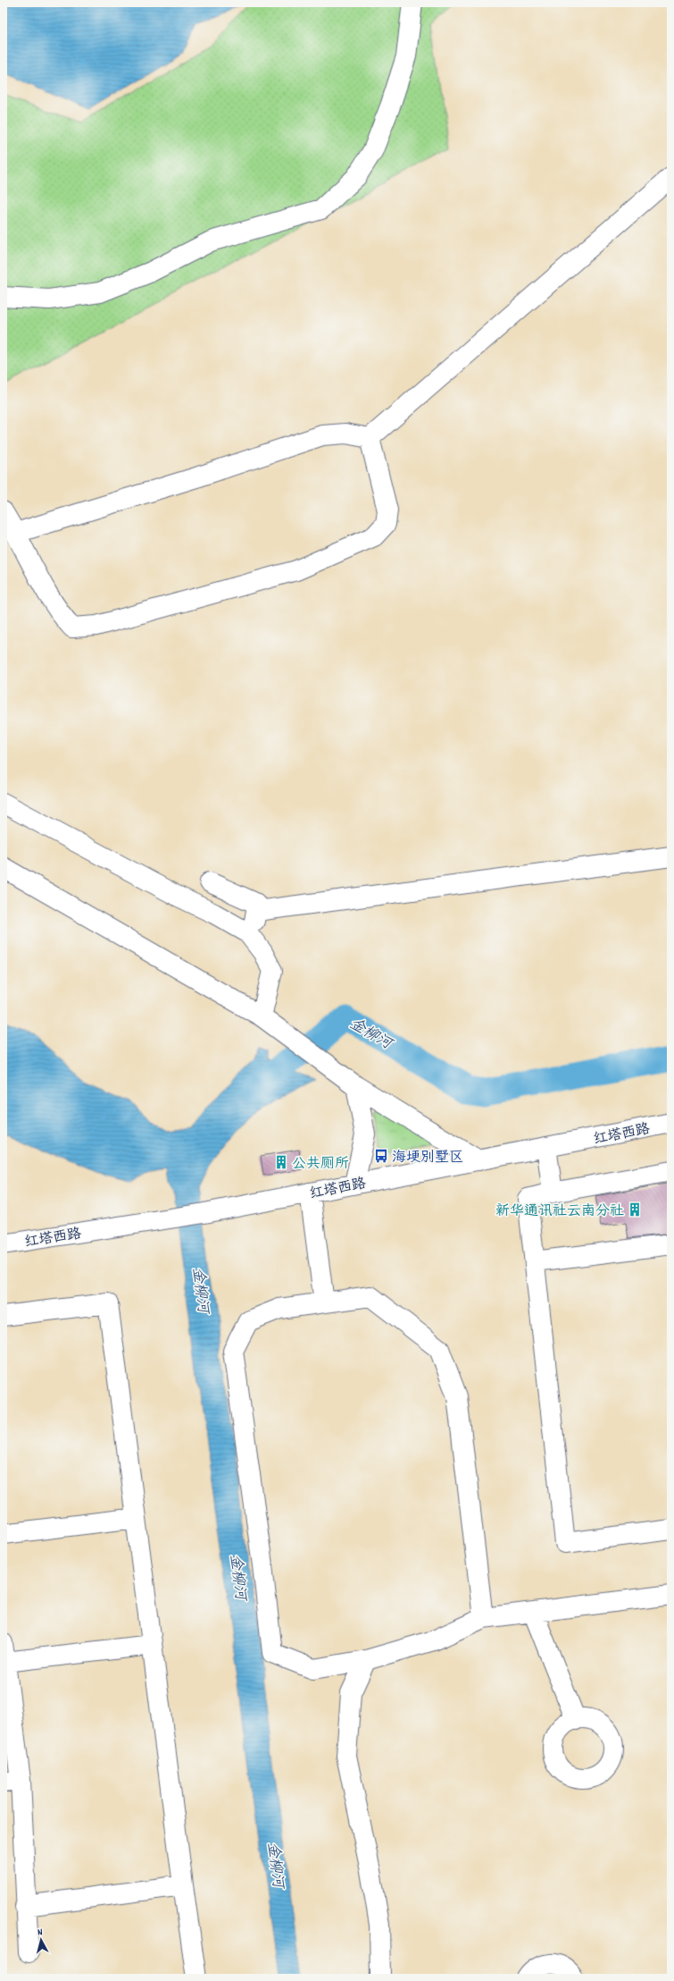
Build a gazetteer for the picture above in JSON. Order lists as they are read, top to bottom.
{
  "streets": {
    "street": ["红塔西路"]
  },
  "water": ["金柳河"],
  "places": {
    "bus stop": ["海埂别墅区"],
    "building": ["公共厕所", "新华通讯社云南分社"]
  },
  "north": "top"
}
